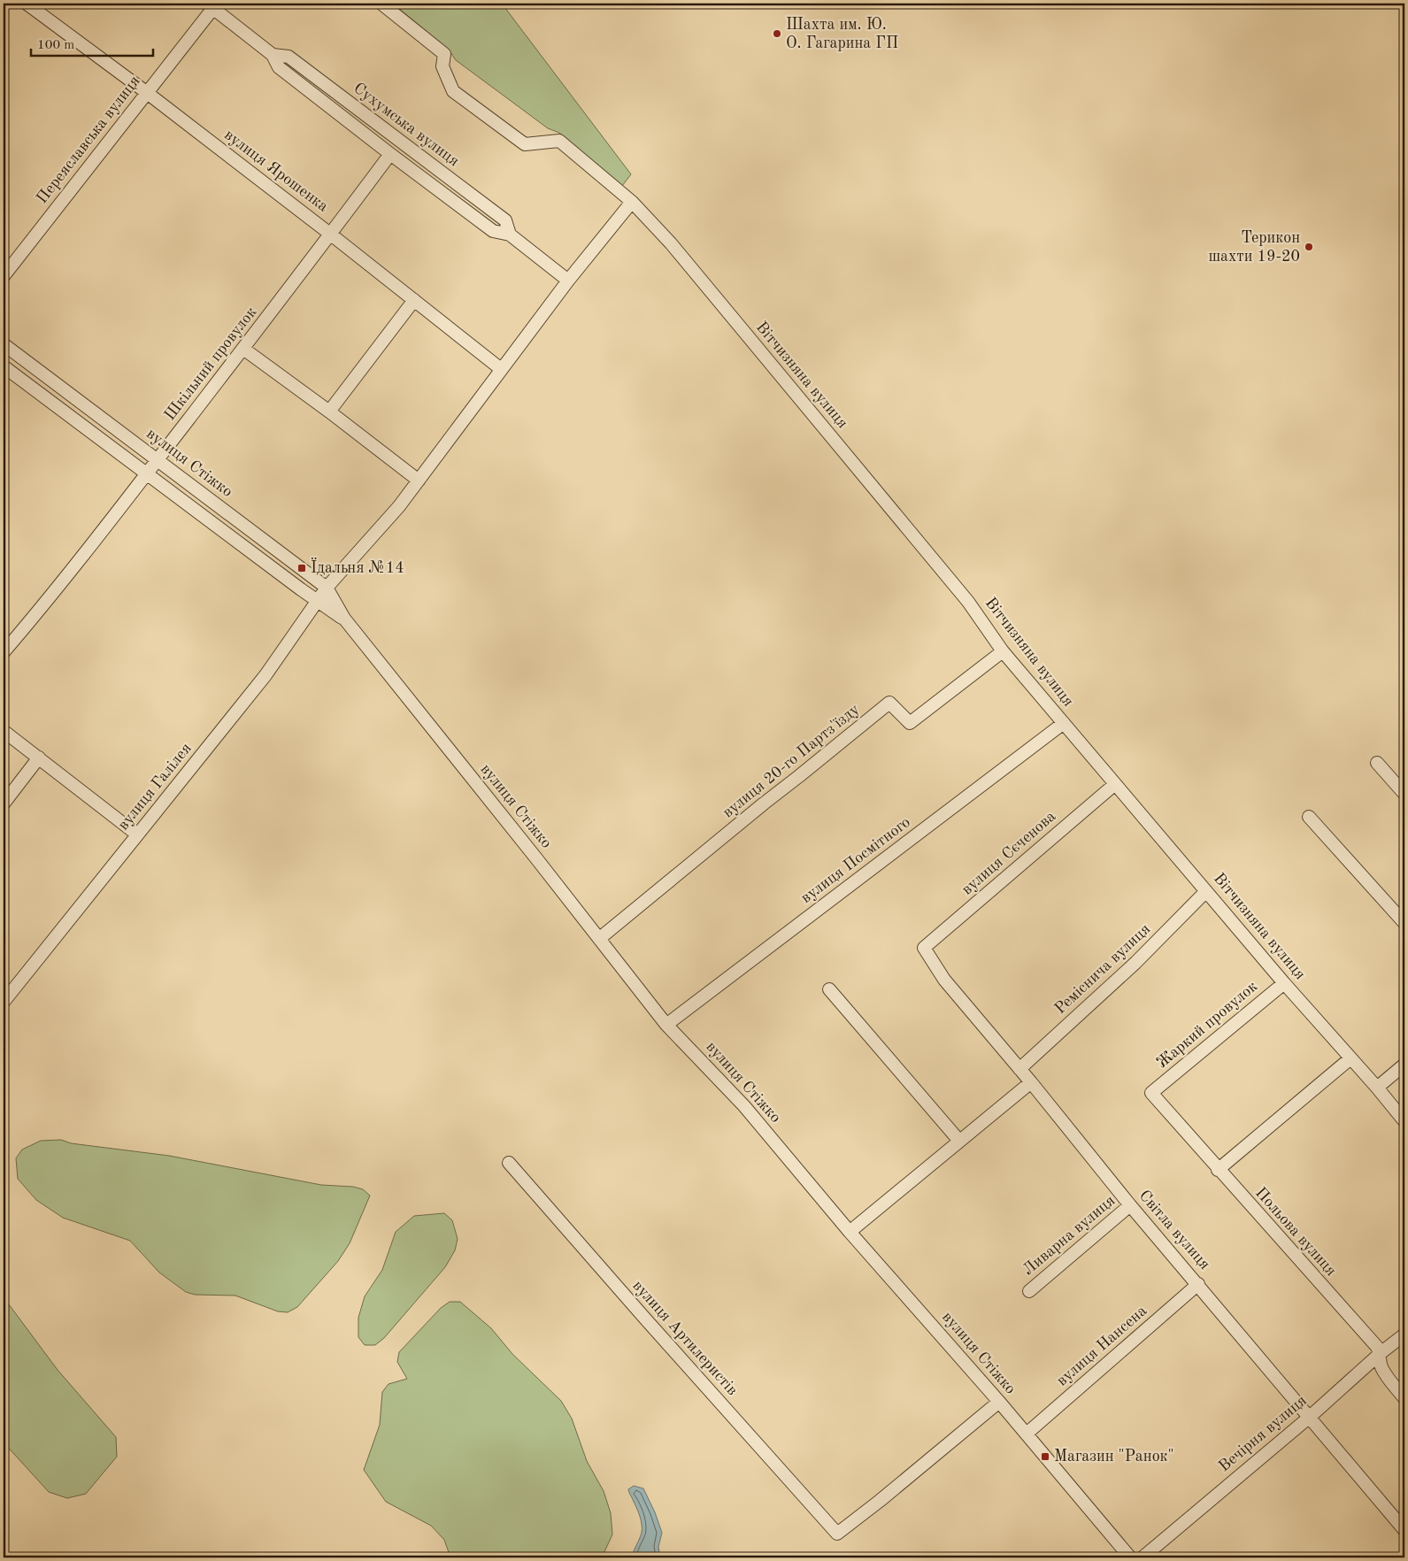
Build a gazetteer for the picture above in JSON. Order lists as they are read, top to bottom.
{
  "streets": {
    "street": [
      "Сухумська вулиця",
      "Переяславська вулиця",
      "вулиця Ярошенка",
      "Шкільний провулок",
      "Вітчизняна вулиця",
      "вулиця Стіжко",
      "вулиця 20-го Партз'їзду",
      "вулиця Галілея",
      "вулиця Сєченова",
      "вулиця Посмітного",
      "Реміснича вулиця",
      "Жаркий провулок",
      "Світла вулиця",
      "Польова вулиця",
      "Ливарна вулиця",
      "вулиця Артилеристів",
      "вулиця Нансена",
      "Вечірня вулиця"
    ]
  },
  "crossings": [
    ["Сухумська вулиця", "Переяславська вулиця"],
    ["Сухумська вулиця", "Шкільний провулок"],
    ["Сухумська вулиця", "вулиця Галілея"],
    ["Переяславська вулиця", "вулиця Ярошенка"],
    ["вулиця Ярошенка", "Шкільний провулок"],
    ["вулиця Ярошенка", "вулиця Галілея"],
    ["Шкільний провулок", "вулиця Стіжко"],
    ["Вітчизняна вулиця", "вулиця 20-го Партз'їзду"],
    ["Вітчизняна вулиця", "вулиця Галілея"],
    ["Вітчизняна вулиця", "вулиця Сєченова"],
    ["Вітчизняна вулиця", "вулиця Посмітного"],
    ["Вітчизняна вулиця", "Реміснича вулиця"],
    ["Вітчизняна вулиця", "Жаркий провулок"],
    ["вулиця Стіжко", "вулиця 20-го Партз'їзду"],
    ["вулиця Стіжко", "вулиця Галілея"],
    ["вулиця Стіжко", "вулиця Посмітного"],
    ["вулиця Стіжко", "вулиця Артилеристів"],
    ["вулиця Стіжко", "вулиця Нансена"],
    ["вулиця Сєченова", "Світла вулиця"],
    ["Реміснича вулиця", "Світла вулиця"],
    ["Жаркий провулок", "Польова вулиця"],
    ["Світла вулиця", "Ливарна вулиця"],
    ["Світла вулиця", "вулиця Нансена"],
    ["Світла вулиця", "Вечірня вулиця"],
    ["Польова вулиця", "Вечірня вулиця"]
  ],
  "places": {
    "other": ["Шахта им. Ю. О. Гагарина ГП", "Терикон шахти 19-20"],
    "transit": ["Їдальня №14", "Магазин \"Ранок\""]
  },
  "scale_bar": "100 m"
}
